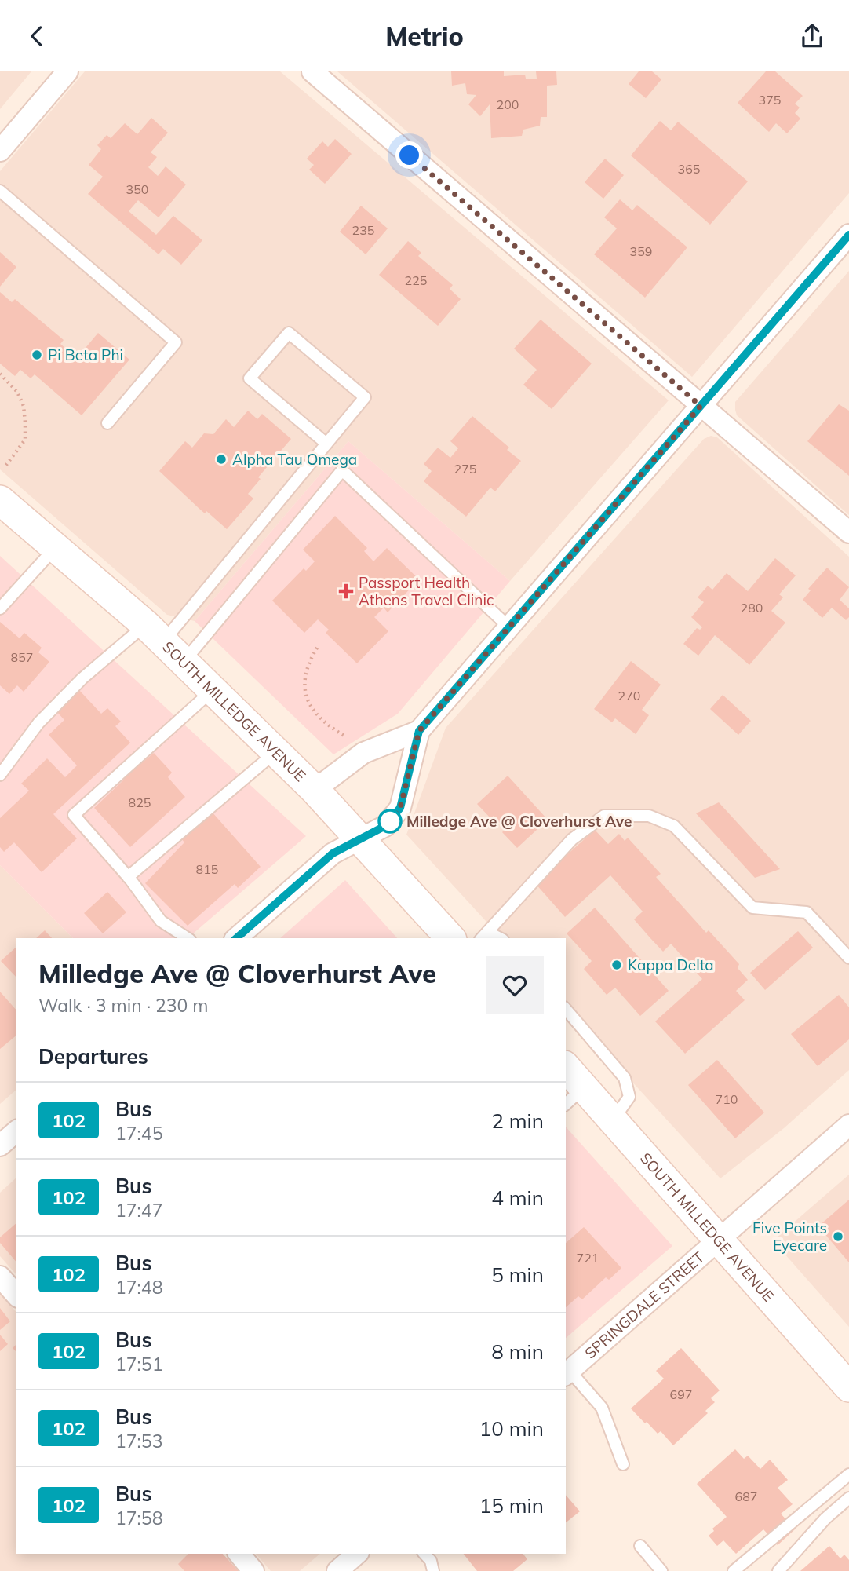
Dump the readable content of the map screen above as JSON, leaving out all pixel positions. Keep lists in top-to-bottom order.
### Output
{
  "streets": {
    "main road": ["SOUTH MILLEDGE AVENUE"],
    "street": ["SPRINGDALE STREET"]
  },
  "crossings": [
    ["SOUTH MILLEDGE AVENUE", "SPRINGDALE STREET"]
  ],
  "places": {
    "other": [
      "Pi Beta Phi",
      "Alpha Tau Omega",
      "Milledge Ave @ Cloverhurst Ave",
      "Kappa Delta",
      "Five Points Eyecare"
    ],
    "health": ["Passport Health Athens Travel Clinic"]
  },
  "lines": ["bus line 102"],
  "house_numbers": [
    "375",
    "200",
    "365",
    "350",
    "235",
    "359",
    "225",
    "275",
    "280",
    "857",
    "270",
    "825",
    "815",
    "710",
    "721",
    "697",
    "687"
  ],
  "page": {
    "header": "Metrio",
    "heading": [
      ["Milledge Ave @ Cloverhurst Ave", "Walk · 3 min · 230 m"],
      "Departures"
    ],
    "list": [
      {
        "mark": "102",
        "name": "Bus",
        "note": "17:45",
        "value": "2 min"
      },
      {
        "mark": "102",
        "name": "Bus",
        "note": "17:47",
        "value": "4 min"
      },
      {
        "mark": "102",
        "name": "Bus",
        "note": "17:48",
        "value": "5 min"
      },
      {
        "mark": "102",
        "name": "Bus",
        "note": "17:51",
        "value": "8 min"
      },
      {
        "mark": "102",
        "name": "Bus",
        "note": "17:53",
        "value": "10 min"
      },
      {
        "mark": "102",
        "name": "Bus",
        "note": "17:58",
        "value": "15 min"
      }
    ]
  }
}
